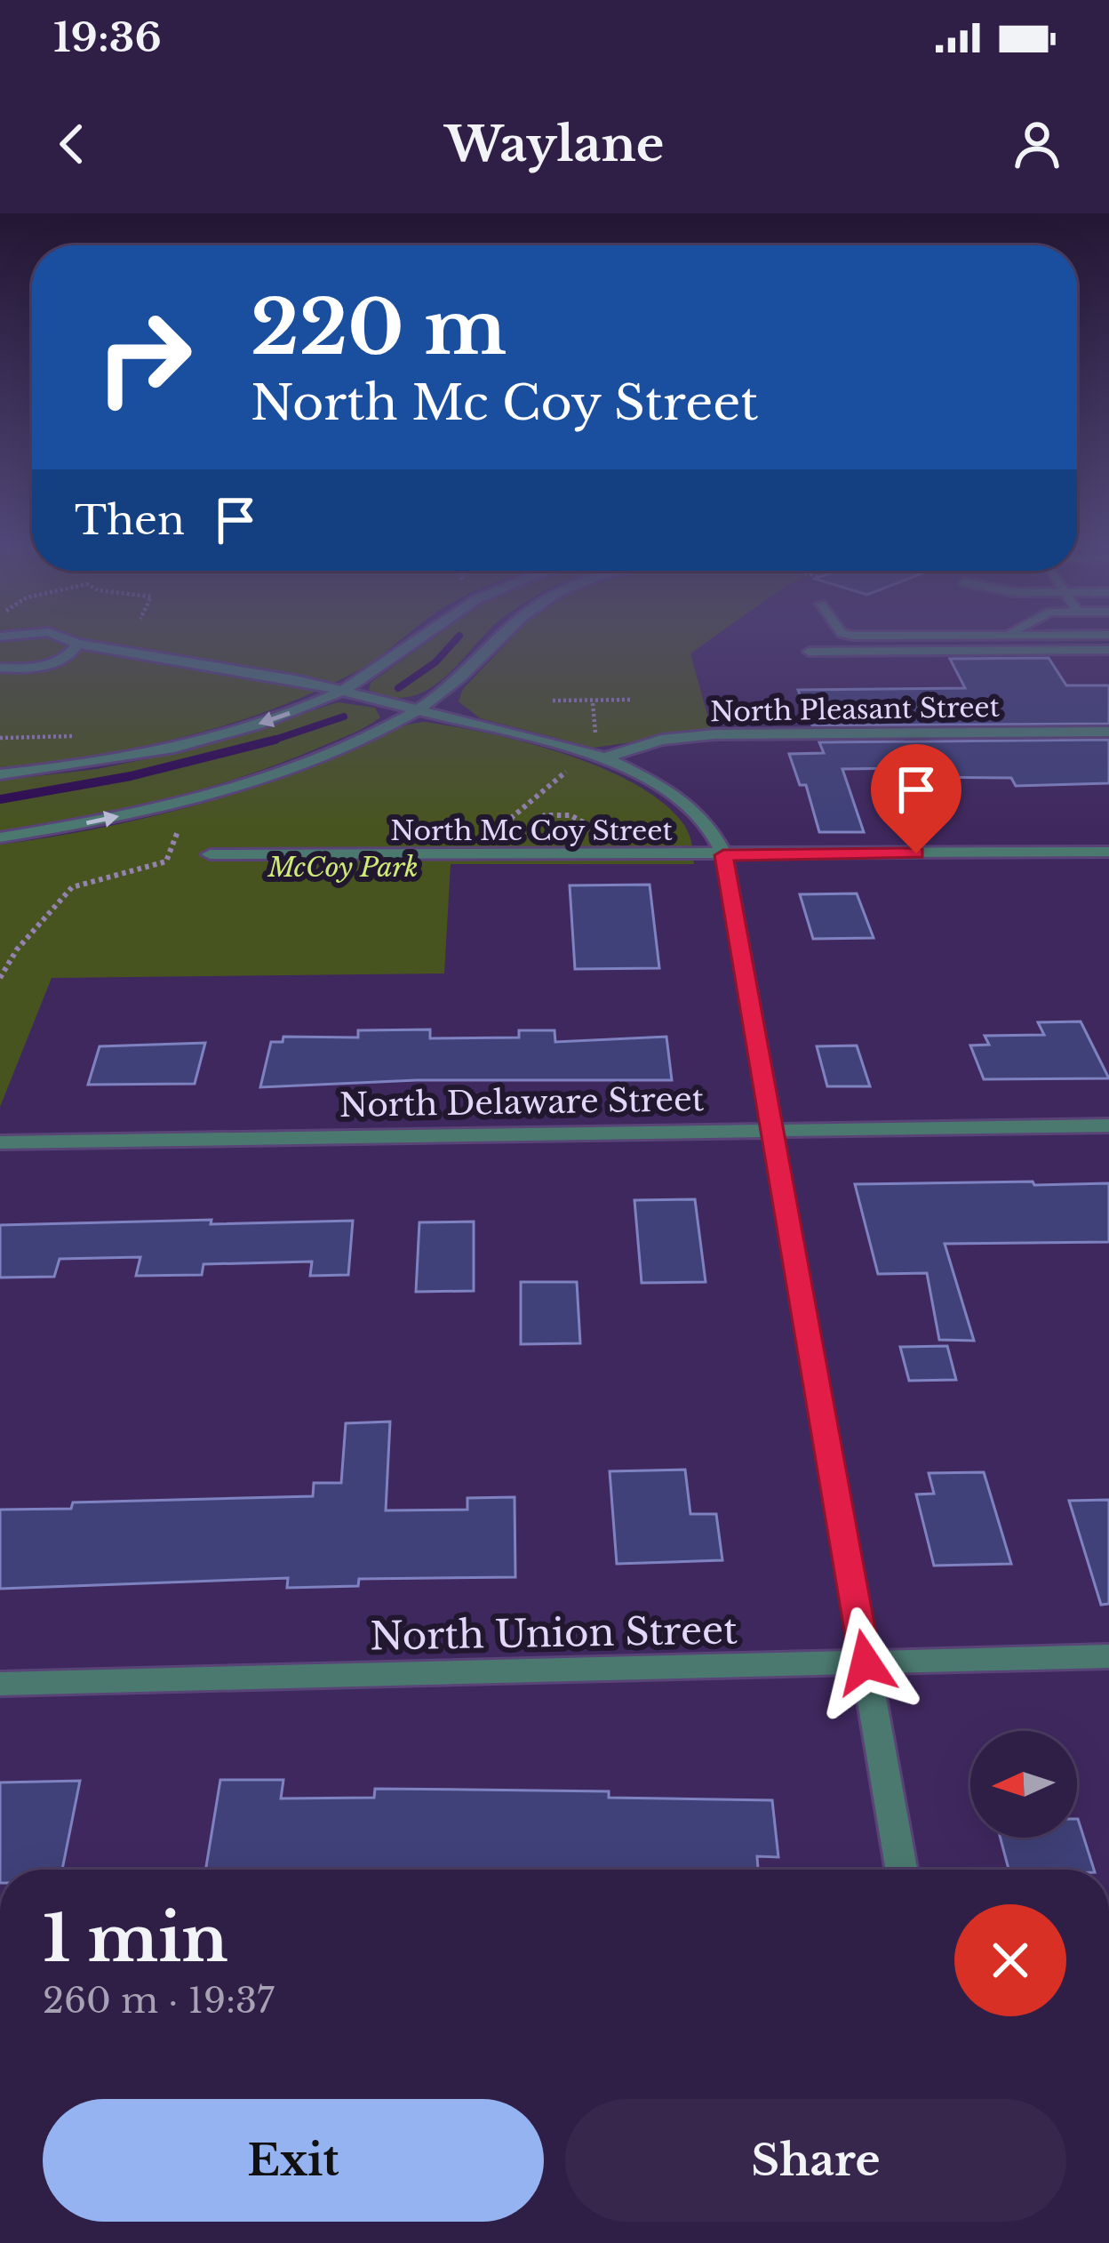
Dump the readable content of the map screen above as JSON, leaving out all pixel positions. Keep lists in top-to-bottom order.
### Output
{
  "streets": {
    "street": [
      "North Pleasant Street",
      "North Mc Coy Street",
      "North Delaware Street",
      "North Union Street"
    ]
  },
  "parks": ["McCoy Park"],
  "north": "left",
  "page": {
    "status": "19:36",
    "header": "Waylane",
    "turn": ["220 m", "North Mc Coy Street"],
    "then": "Then",
    "heading": ["1 min", "260 m · 19:37"],
    "buttons": ["Exit", "Share"]
  }
}
